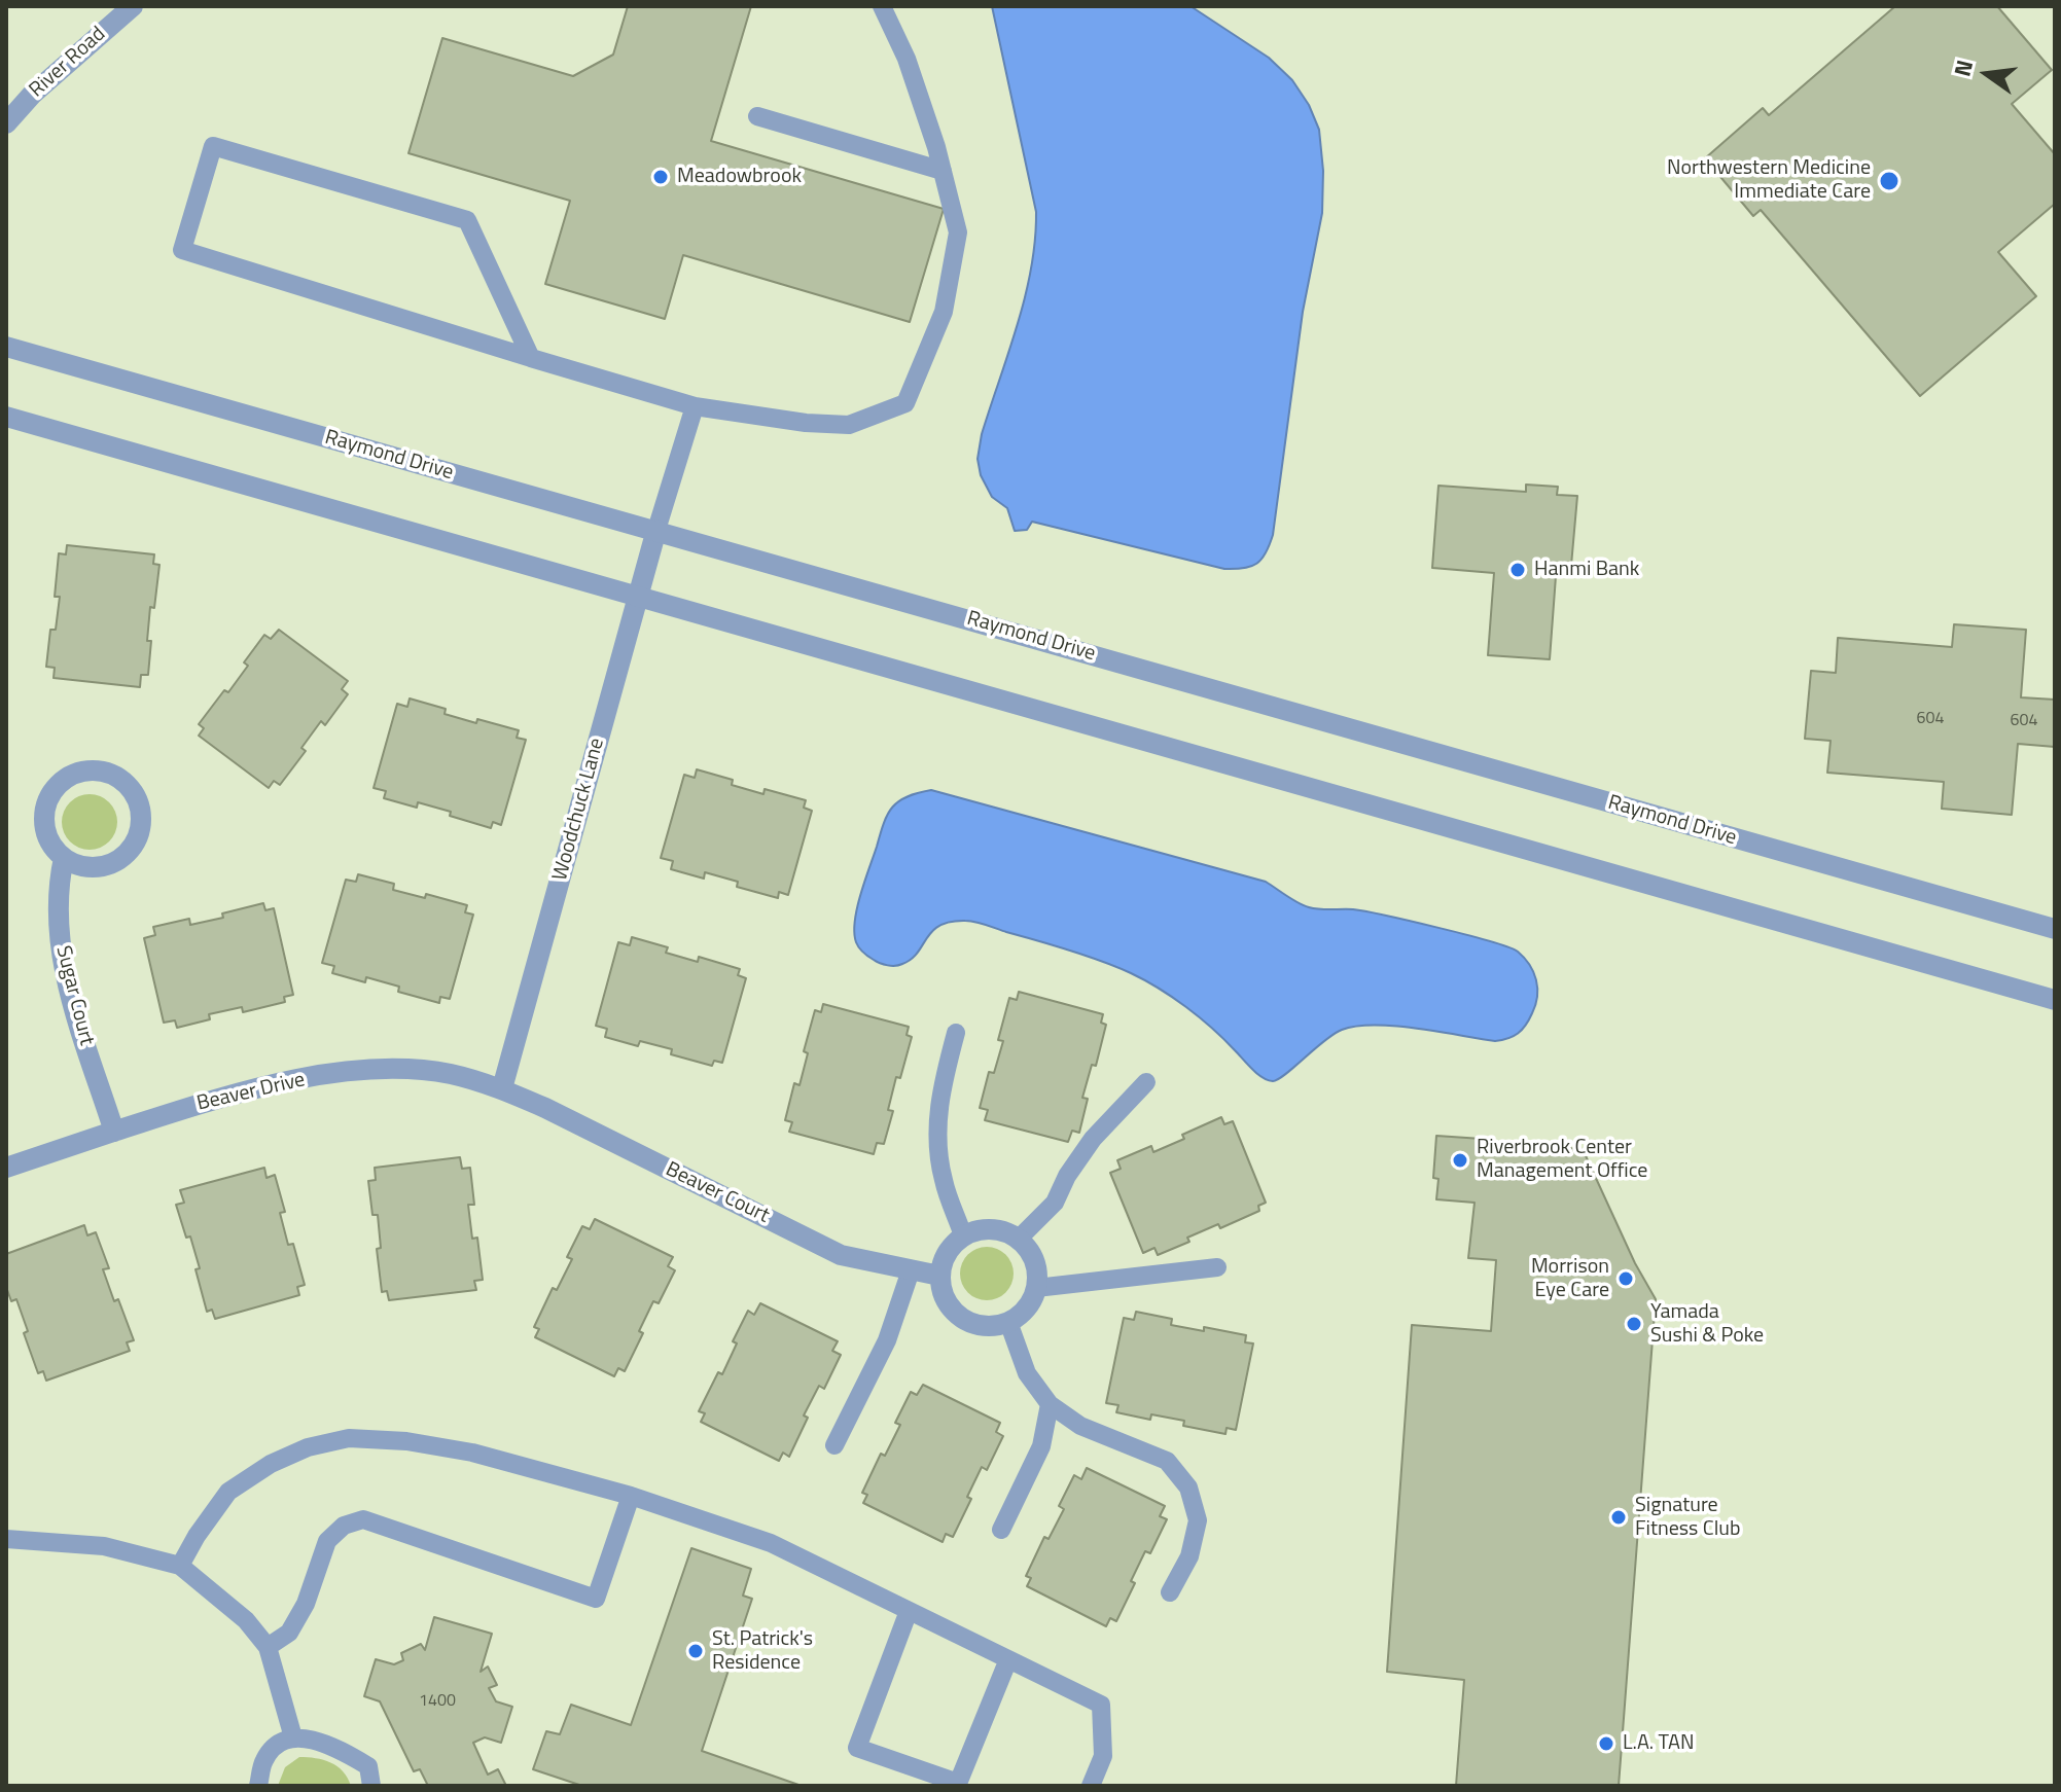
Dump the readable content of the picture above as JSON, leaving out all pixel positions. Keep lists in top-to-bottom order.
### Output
{
  "streets": {
    "street": [
      "River Road",
      "Raymond Drive",
      "Woodchuck Lane",
      "Sugar Court",
      "Beaver Drive",
      "Beaver Court"
    ]
  },
  "crossings": [
    ["Raymond Drive", "Woodchuck Lane"],
    ["Woodchuck Lane", "Beaver Drive"],
    ["Woodchuck Lane", "Beaver Court"],
    ["Sugar Court", "Beaver Drive"],
    ["Beaver Drive", "Beaver Court"]
  ],
  "places": [
    "Meadowbrook",
    "Northwestern Medicine Immediate Care",
    "Hanmi Bank",
    "Riverbrook Center Management Office",
    "Morrison Eye Care",
    "Yamada Sushi & Poke",
    "Signature Fitness Club",
    "St. Patrick's Residence",
    "L.A. TAN"
  ],
  "house_numbers": ["604", "604", "1400"],
  "north": "left"
}
